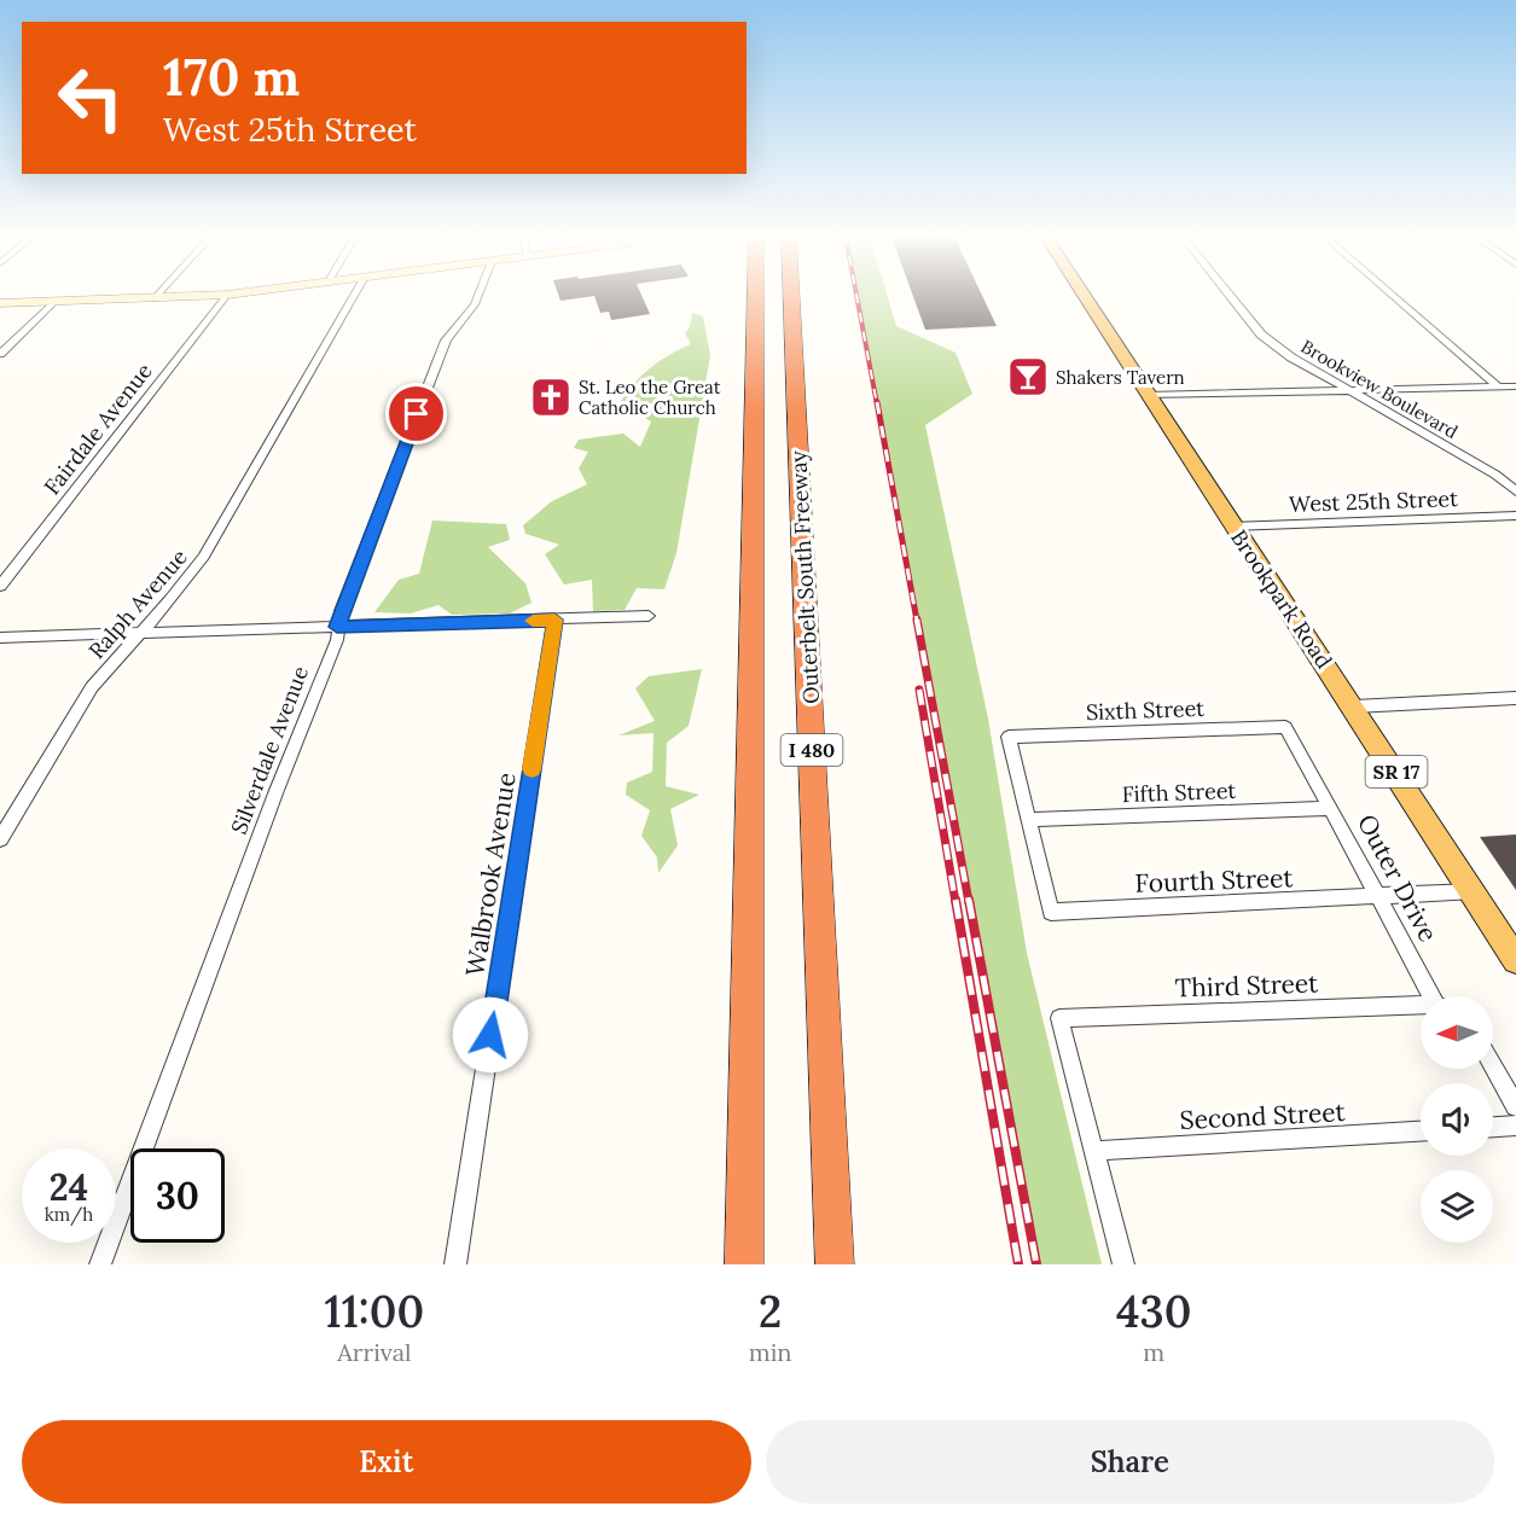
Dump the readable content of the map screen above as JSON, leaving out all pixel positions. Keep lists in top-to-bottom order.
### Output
{
  "streets": {
    "highway": ["Outerbelt South Freeway", "I 480"],
    "main road": ["Brookpark Road", "SR 17"],
    "street": [
      "Brookview Boulevard",
      "Fairdale Avenue",
      "West 25th Street",
      "Ralph Avenue",
      "Sixth Street",
      "Silverdale Avenue",
      "Fifth Street",
      "Walbrook Avenue",
      "Outer Drive",
      "Fourth Street",
      "Third Street",
      "Second Street"
    ]
  },
  "crossings": [
    ["West 25th Street", "Brookpark Road"],
    ["Brookpark Road", "Fourth Street"],
    ["Sixth Street", "Fifth Street"],
    ["Sixth Street", "Outer Drive"],
    ["Sixth Street", "Fourth Street"],
    ["Fifth Street", "Outer Drive"],
    ["Fifth Street", "Fourth Street"],
    ["Outer Drive", "Fourth Street"],
    ["Third Street", "Second Street"]
  ],
  "places": {
    "bar": ["Shakers Tavern"],
    "church": ["St. Leo the Great Catholic Church"]
  },
  "north": "left",
  "page": {
    "turn": ["170 m", "West 25th Street"],
    "speed": "24 km/h",
    "limit": "30",
    "eta": [
      "11:00",
      "Arrival",
      "2",
      "min",
      "430",
      "m"
    ],
    "buttons": ["Exit", "Share"]
  }
}
